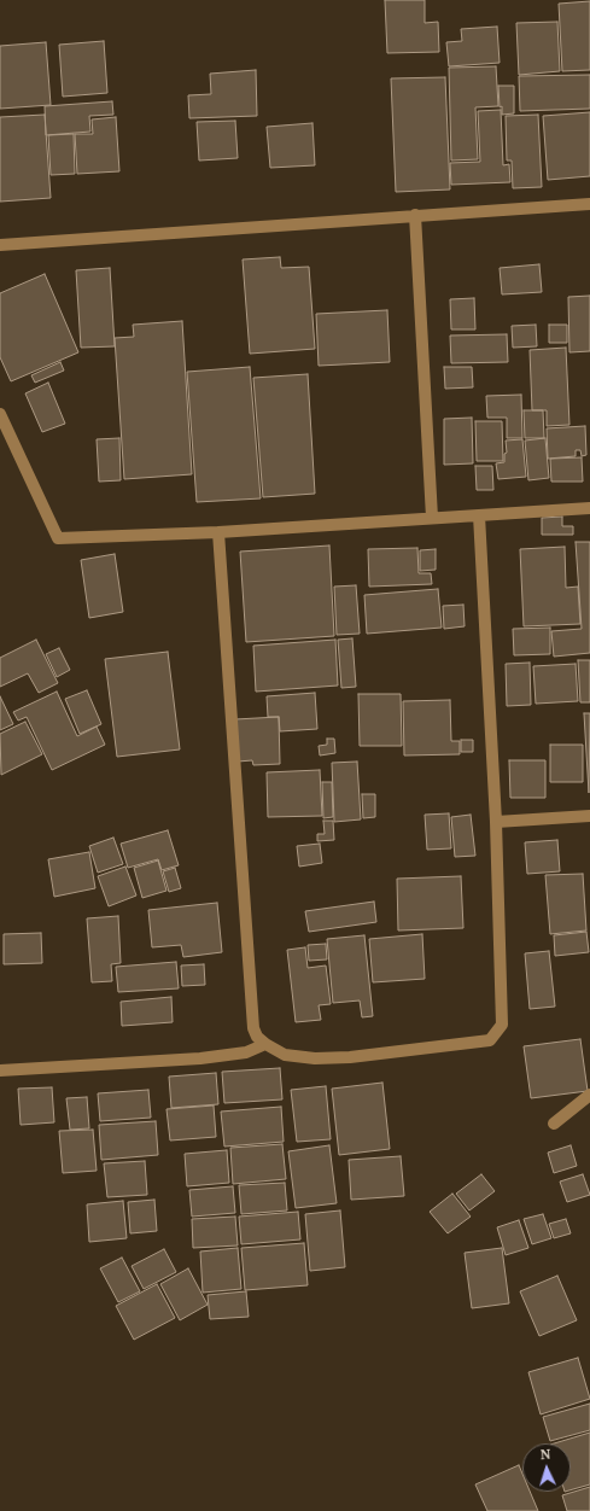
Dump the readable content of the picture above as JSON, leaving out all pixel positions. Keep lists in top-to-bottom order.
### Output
{
  "north": "top"
}
